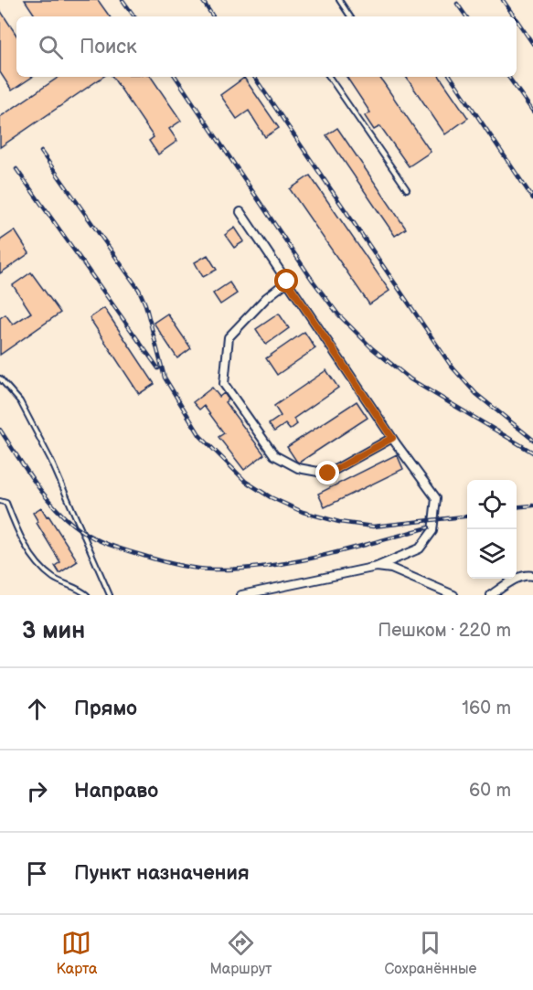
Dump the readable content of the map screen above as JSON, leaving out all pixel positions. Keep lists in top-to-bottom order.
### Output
{
  "page": {
    "search": "Поиск",
    "heading": ["3 мин", "Пешком · 220 m"],
    "list": [
      ["Прямо", "160 m"],
      ["Направо", "60 m"],
      "Пункт назначения"
    ],
    "nav": ["Карта", "Маршрут", "Сохранённые"]
  }
}
